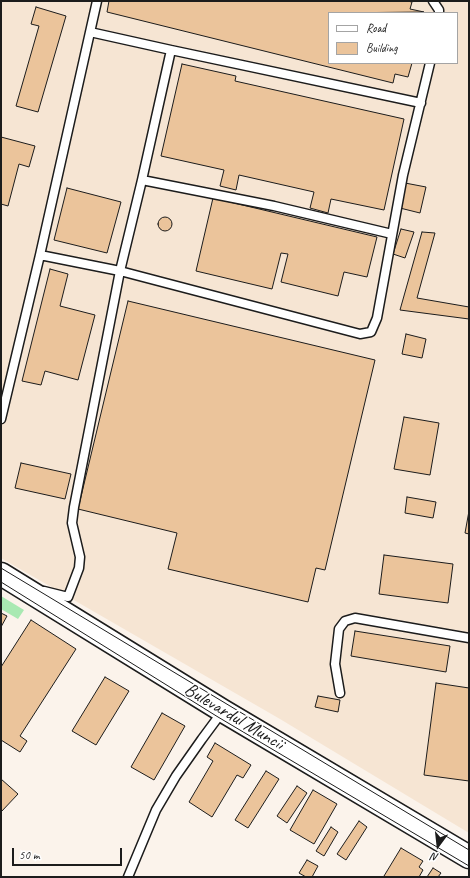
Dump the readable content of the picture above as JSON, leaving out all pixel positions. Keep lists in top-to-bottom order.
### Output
{
  "streets": {
    "main road": ["Bulevardul Muncii"]
  },
  "legend": ["Road", "Building"],
  "scale_bar": "50 m",
  "north": "bottom"
}
